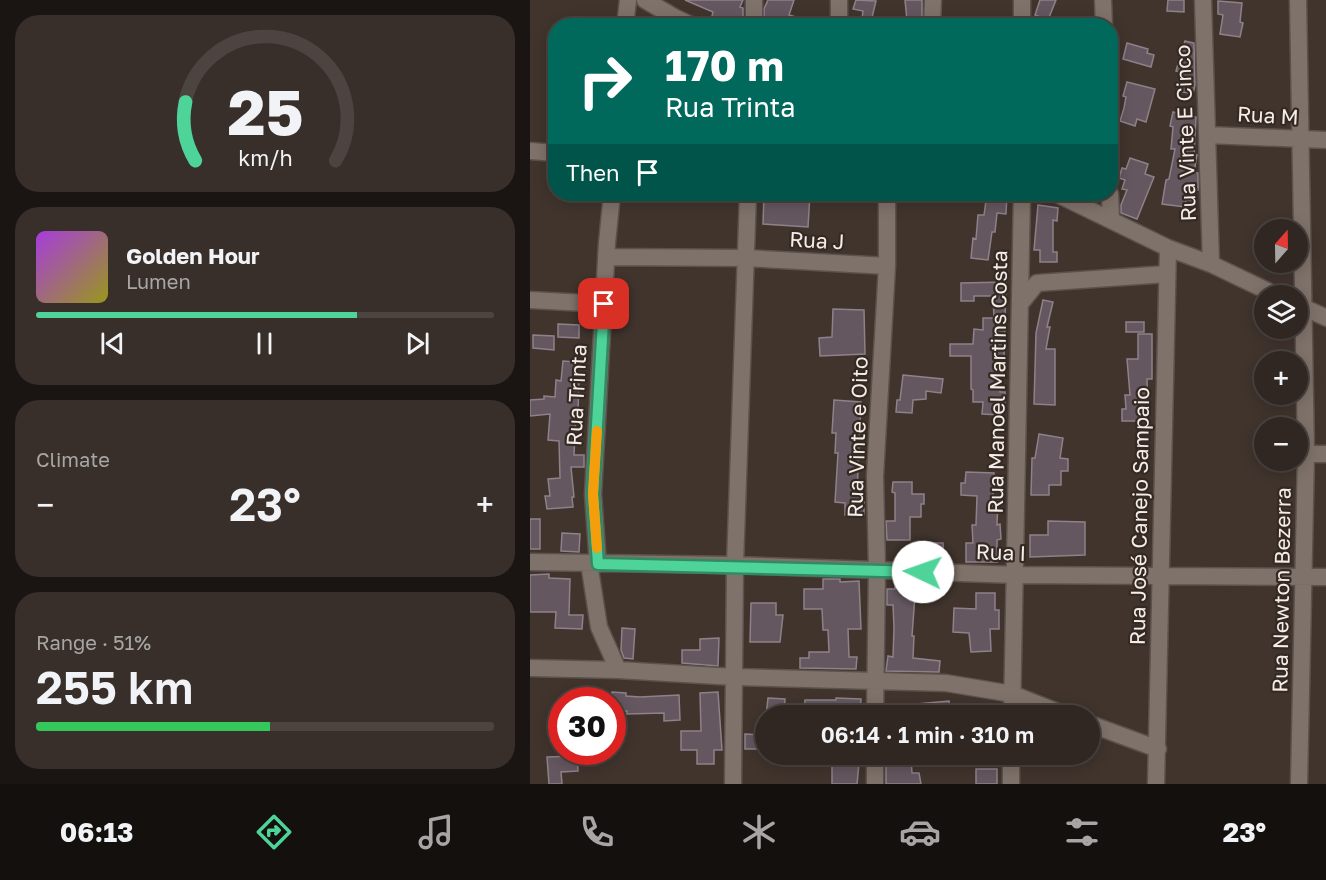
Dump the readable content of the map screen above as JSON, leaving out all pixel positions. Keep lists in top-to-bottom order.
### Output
{
  "streets": {
    "street": [
      "Rua M",
      "Rua Vinte E Cinco",
      "Rua J",
      "Rua Manoel Martins Costa",
      "Rua Trinta",
      "Rua Vinte e Oito",
      "Rua José Canejo Sampaio",
      "Rua I",
      "Rua Newton Bezerra"
    ]
  },
  "crossings": [
    ["Rua M", "Rua Vinte E Cinco"],
    ["Rua M", "Rua Newton Bezerra"],
    ["Rua J", "Rua Trinta"],
    ["Rua J", "Rua Vinte e Oito"],
    ["Rua Manoel Martins Costa", "Rua I"],
    ["Rua Trinta", "Rua I"],
    ["Rua Vinte e Oito", "Rua I"],
    ["Rua José Canejo Sampaio", "Rua I"],
    ["Rua I", "Rua Newton Bezerra"]
  ],
  "north": "top",
  "page": {
    "turn": ["170 m", "Rua Trinta"],
    "then": "Then",
    "map_buttons": ["+", "−"],
    "song": ["Golden Hour", "Lumen"],
    "tile": [
      "Climate",
      ["Range · 51%", "255 km"]
    ],
    "heat": ["−", "23°", "+"],
    "limit": "30",
    "trip": "06:14 · 1 min · 310 m",
    "tabs": ["06:13", "23°"],
    "gauge": ["25", "km/h"]
  }
}
